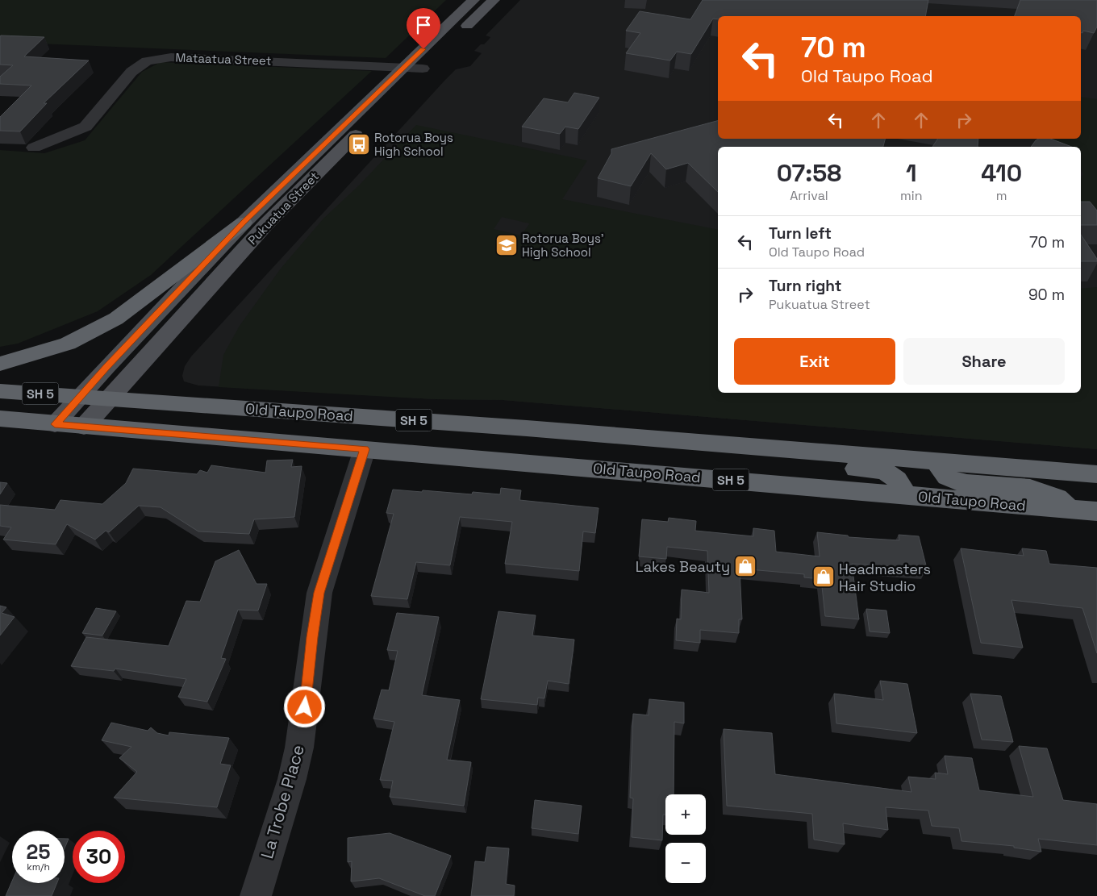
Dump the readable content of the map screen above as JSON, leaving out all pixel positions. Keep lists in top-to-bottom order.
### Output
{
  "streets": {
    "highway": ["SH 5", "Old Taupo Road"],
    "main road": ["Pukuatua Street"],
    "street": ["Mataatua Street", "La Trobe Place"]
  },
  "crossings": [
    ["Mataatua Street", "Pukuatua Street"],
    ["Pukuatua Street", "Old Taupo Road"],
    ["Old Taupo Road", "La Trobe Place"]
  ],
  "places": {
    "bus stop": ["Rotorua Boys High School"],
    "school or university": ["Rotorua Boys' High School"],
    "shop": ["Lakes Beauty", "Headmasters Hair Studio"]
  },
  "page": {
    "turn": ["70 m", "Old Taupo Road"],
    "eta": [
      "07:58",
      "Arrival",
      "1",
      "min",
      "410",
      "m"
    ],
    "list": [
      {
        "name": "Turn left",
        "note": "Old Taupo Road",
        "value": "70 m"
      },
      {
        "name": "Turn right",
        "note": "Pukuatua Street",
        "value": "90 m"
      }
    ],
    "buttons": ["Exit", "Share"],
    "map_buttons": ["+", "−"],
    "speed": "25 km/h",
    "limit": "30"
  }
}
